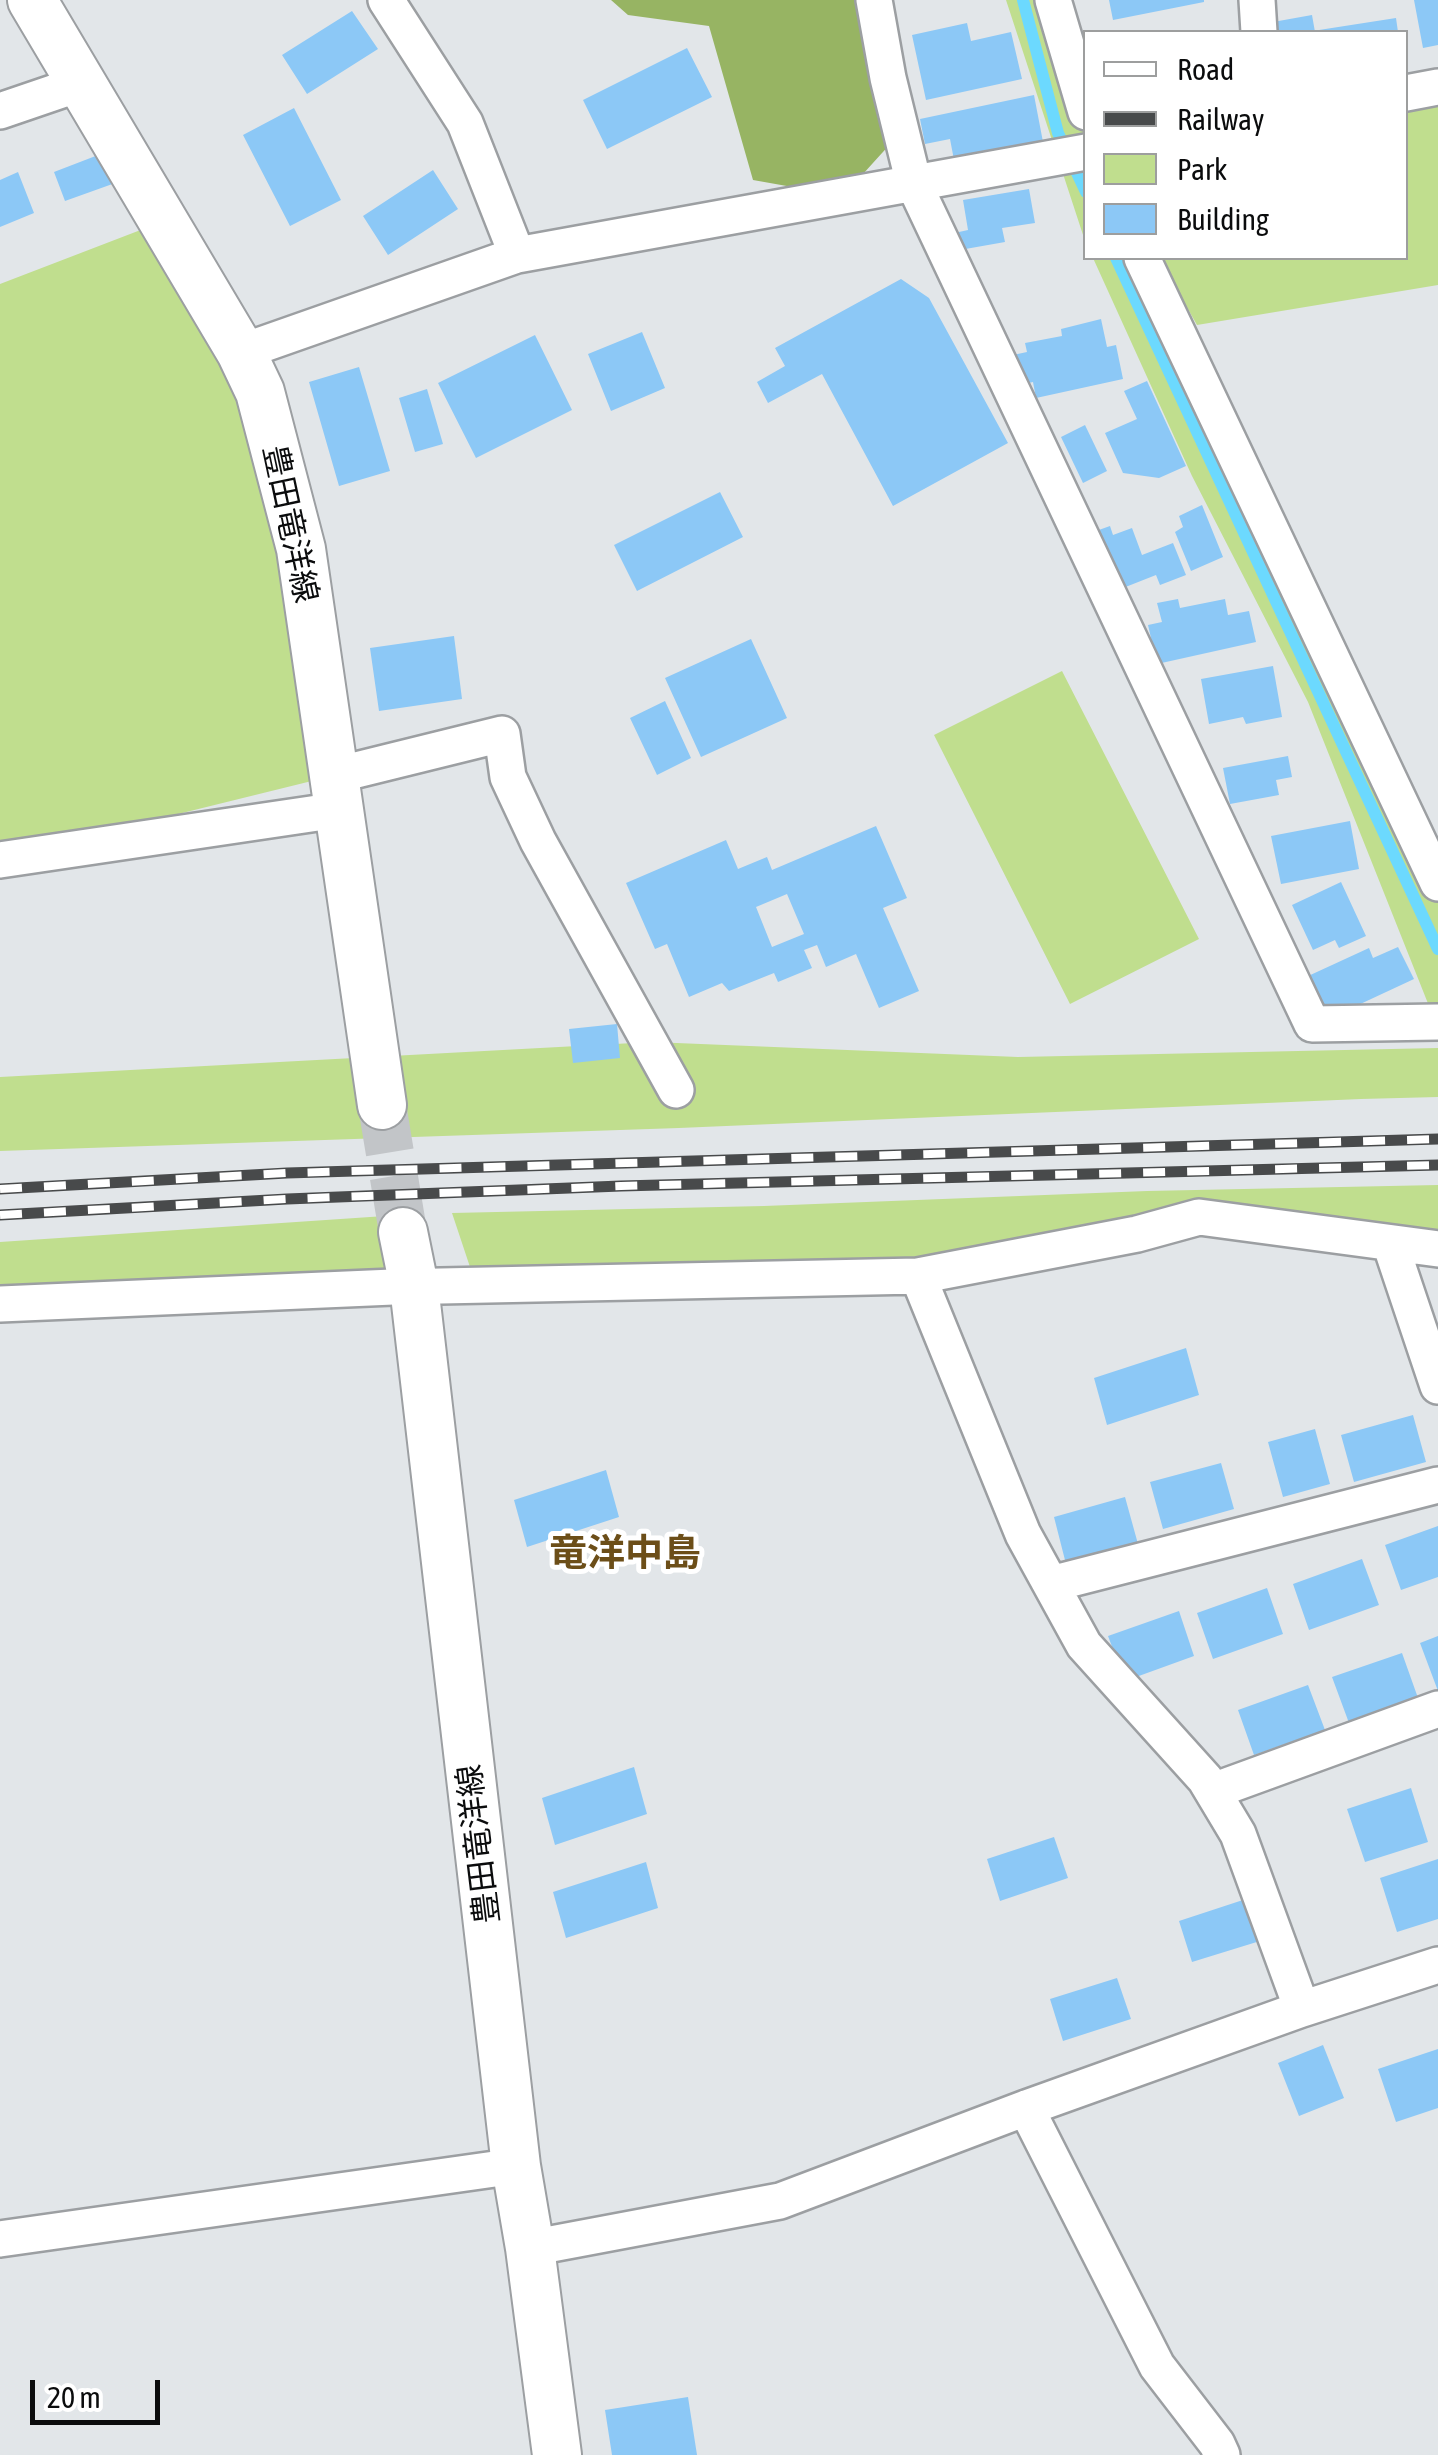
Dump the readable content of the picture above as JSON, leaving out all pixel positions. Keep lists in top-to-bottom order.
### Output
{
  "streets": {
    "main road": ["豊田竜洋線"]
  },
  "districts": ["竜洋中島"],
  "legend": [
    "Road",
    "Railway",
    "Park",
    "Building"
  ],
  "scale_bar": "20 m"
}
